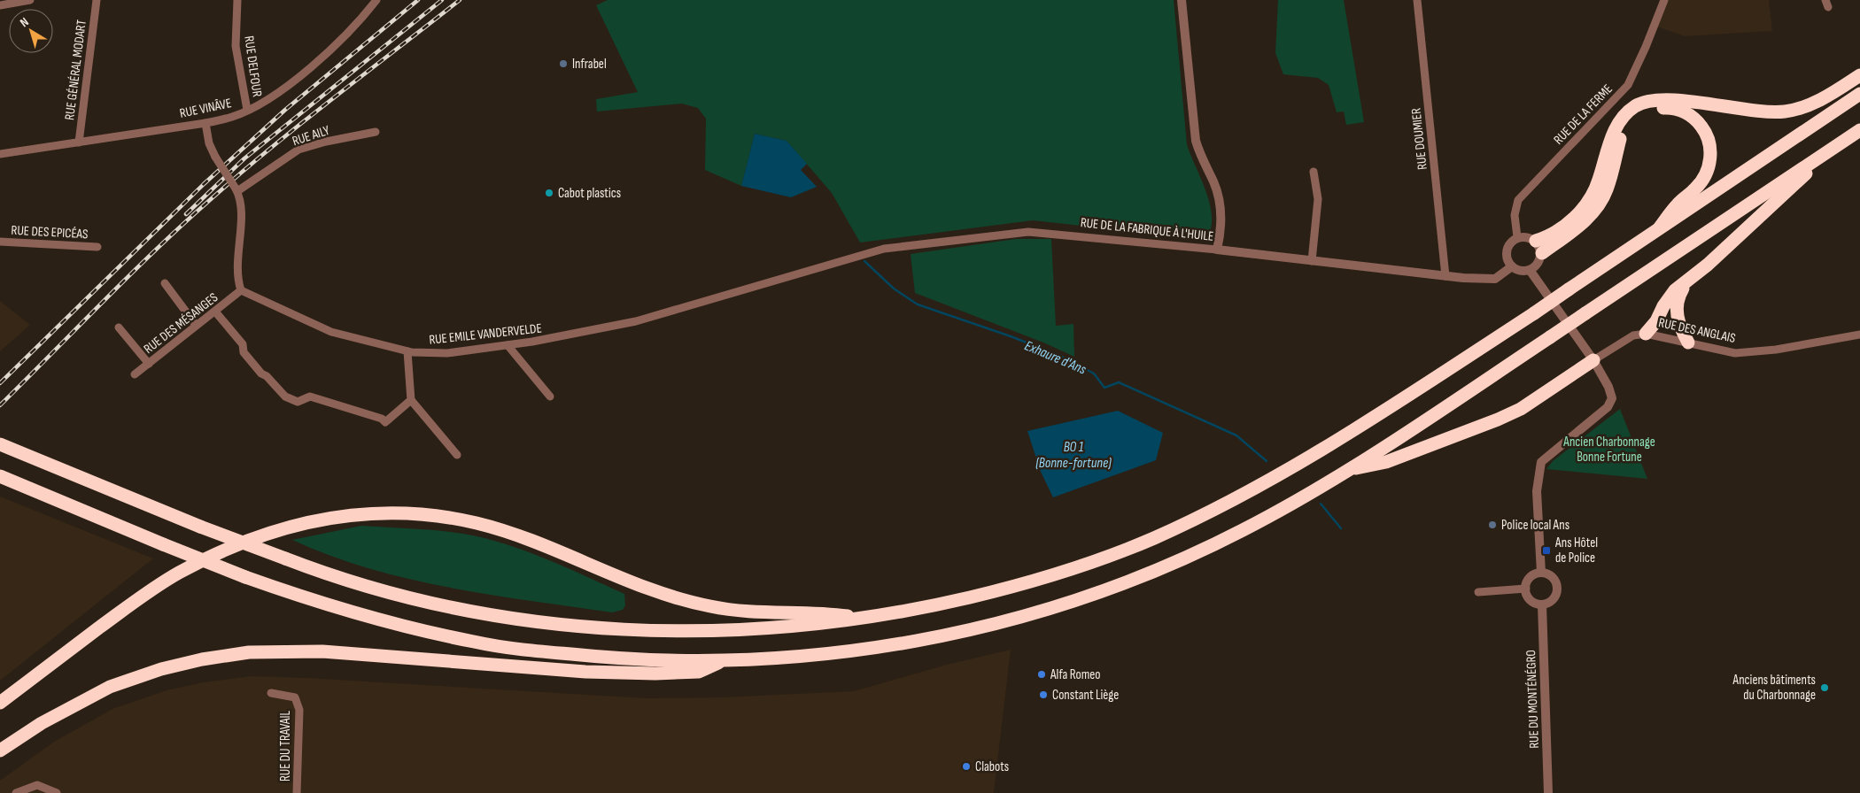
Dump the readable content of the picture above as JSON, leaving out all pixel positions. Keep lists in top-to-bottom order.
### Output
{
  "streets": {
    "street": [
      "RUE DELFOUR",
      "RUE GÉNÉRAL MODART",
      "RUE VINÂVE",
      "RUE DE LA FERME",
      "RUE AILY",
      "RUE DOUMIER",
      "RUE DE LA FABRIQUE À L'HUILE",
      "RUE DES EPICÉAS",
      "RUE DES MÉSANGES",
      "RUE DES ANGLAIS",
      "RUE EMILE VANDERVELDE",
      "RUE DU MONTÉNÉGRO",
      "RUE DU TRAVAIL"
    ]
  },
  "crossings": [
    ["RUE DELFOUR", "RUE VINÂVE"],
    ["RUE GÉNÉRAL MODART", "RUE VINÂVE"],
    ["RUE DE LA FERME", "RUE DE LA FABRIQUE À L'HUILE"],
    ["RUE DOUMIER", "RUE DE LA FABRIQUE À L'HUILE"],
    ["RUE DE LA FABRIQUE À L'HUILE", "RUE EMILE VANDERVELDE"],
    ["RUE DES MÉSANGES", "RUE EMILE VANDERVELDE"]
  ],
  "water": ["Exhaure d'Ans", "BO 1 (Bonne-fortune)"],
  "parks": ["Ancien Charbonnage Bonne Fortune"],
  "places": {
    "other": [
      "Infrabel",
      "Cabot plastics",
      "Police local Ans",
      "Alfa Romeo",
      "Anciens bâtiments du Charbonnage",
      "Constant Liège",
      "Clabots"
    ],
    "transit": ["Ans Hôtel de Police"]
  },
  "north": "top left"
}
